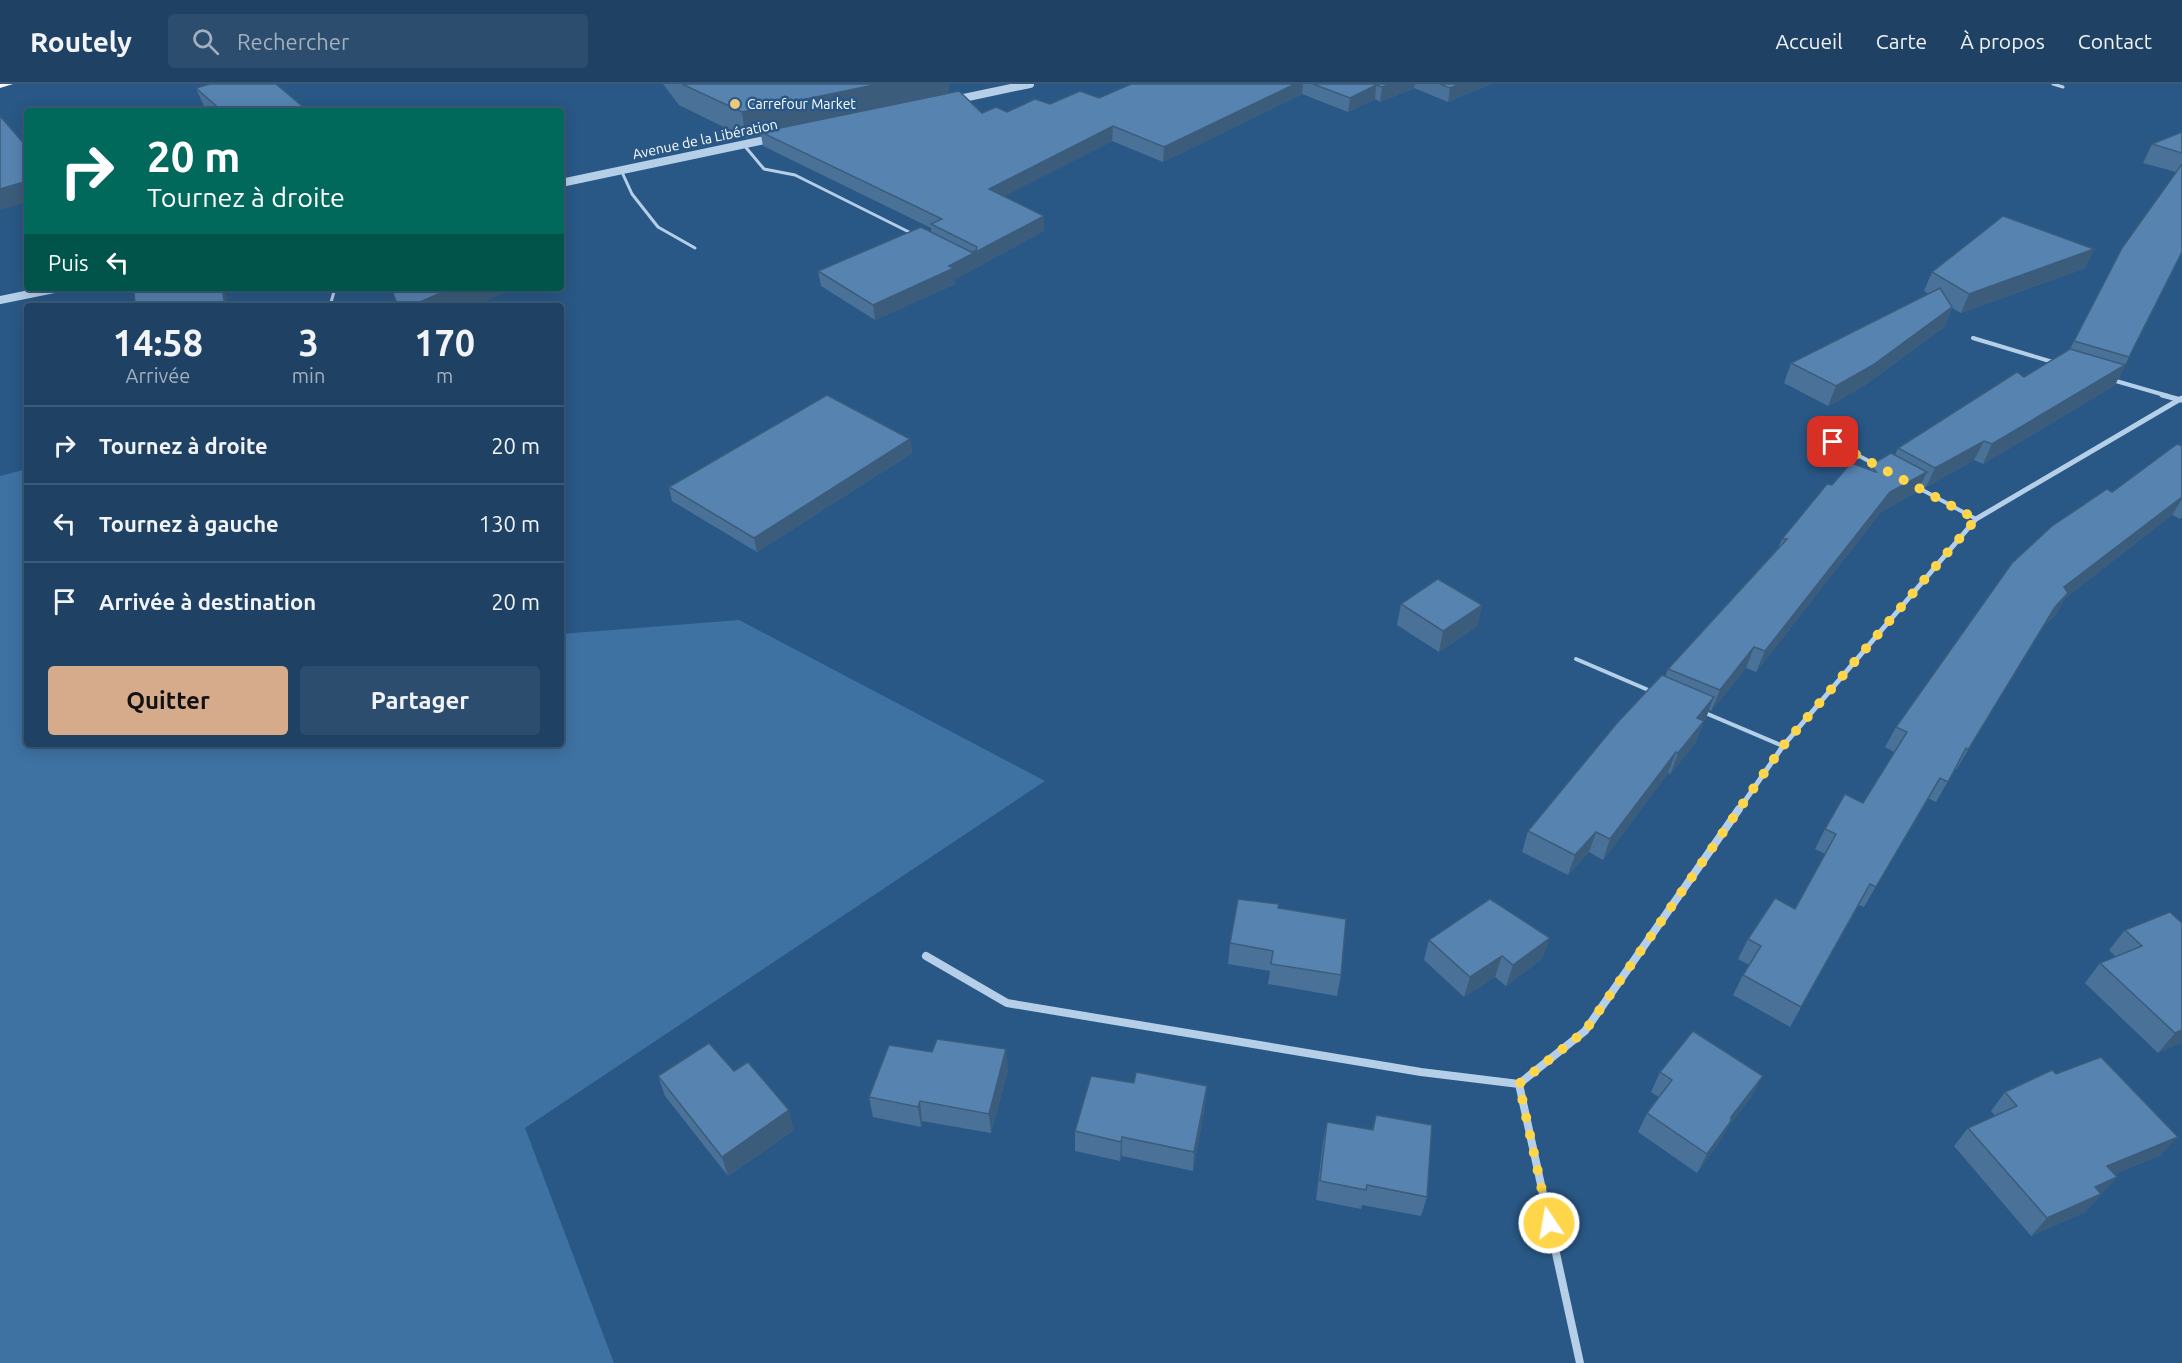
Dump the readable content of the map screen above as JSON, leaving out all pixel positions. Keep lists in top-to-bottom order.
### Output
{
  "streets": {
    "street": ["Avenue de la Libération"]
  },
  "places": ["Carrefour Market"],
  "page": {
    "header": "Routely",
    "search": "Rechercher",
    "nav": [
      "Accueil",
      "Carte",
      "À propos",
      "Contact"
    ],
    "turn": ["20 m", "Tournez à droite"],
    "then": "Puis",
    "eta": [
      "14:58",
      "Arrivée",
      "3",
      "min",
      "170",
      "m"
    ],
    "list": [
      {
        "name": "Tournez à droite",
        "value": "20 m"
      },
      {
        "name": "Tournez à gauche",
        "value": "130 m"
      },
      {
        "name": "Arrivée à destination",
        "value": "20 m"
      }
    ],
    "buttons": ["Quitter", "Partager"]
  }
}
